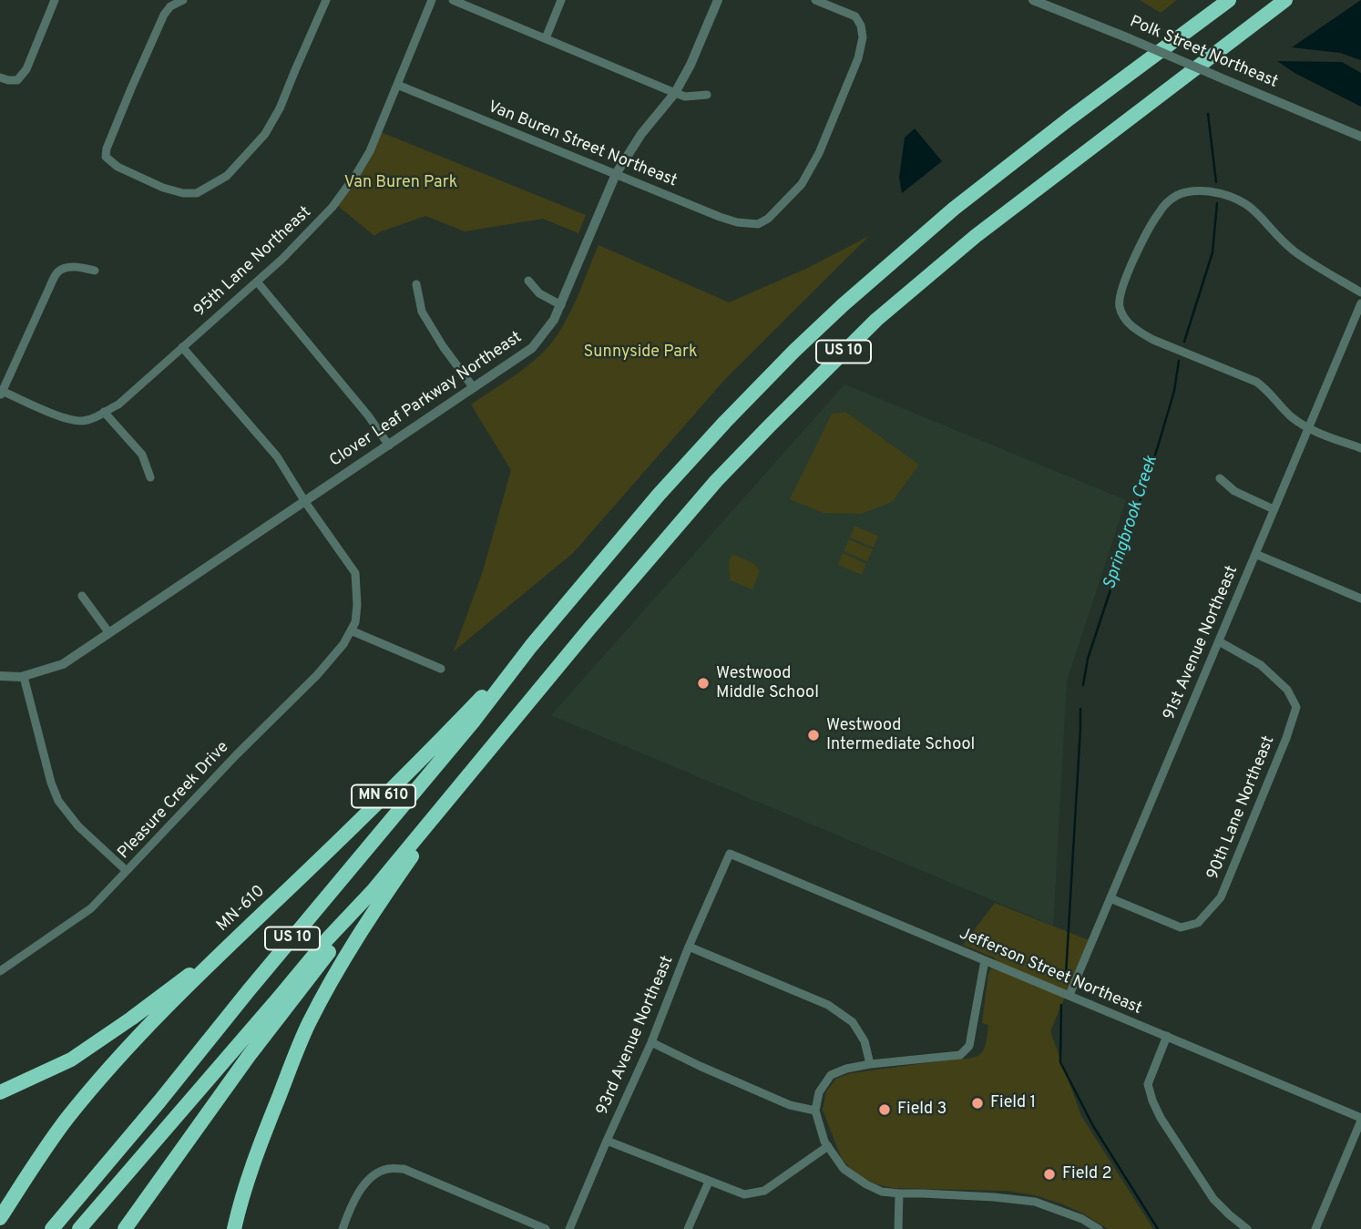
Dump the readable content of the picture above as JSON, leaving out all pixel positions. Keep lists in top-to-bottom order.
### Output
{
  "streets": {
    "highway": ["US 10", "MN 610", "MN-610"],
    "street": [
      "Polk Street Northeast",
      "Van Buren Street Northeast",
      "95th Lane Northeast",
      "Clover Leaf Parkway Northeast",
      "91st Avenue Northeast",
      "Pleasure Creek Drive",
      "90th Lane Northeast",
      "Jefferson Street Northeast",
      "93rd Avenue Northeast"
    ]
  },
  "crossings": [
    ["Van Buren Street Northeast", "95th Lane Northeast"],
    ["Van Buren Street Northeast", "Clover Leaf Parkway Northeast"],
    ["US 10", "MN-610"],
    ["91st Avenue Northeast", "90th Lane Northeast"],
    ["91st Avenue Northeast", "Jefferson Street Northeast"],
    ["Jefferson Street Northeast", "93rd Avenue Northeast"]
  ],
  "water": ["Springbrook Creek"],
  "parks": ["Van Buren Park", "Sunnyside Park"],
  "places": [
    "Westwood Middle School",
    "Westwood Intermediate School",
    "Field 1",
    "Field 3",
    "Field 2"
  ]
}
